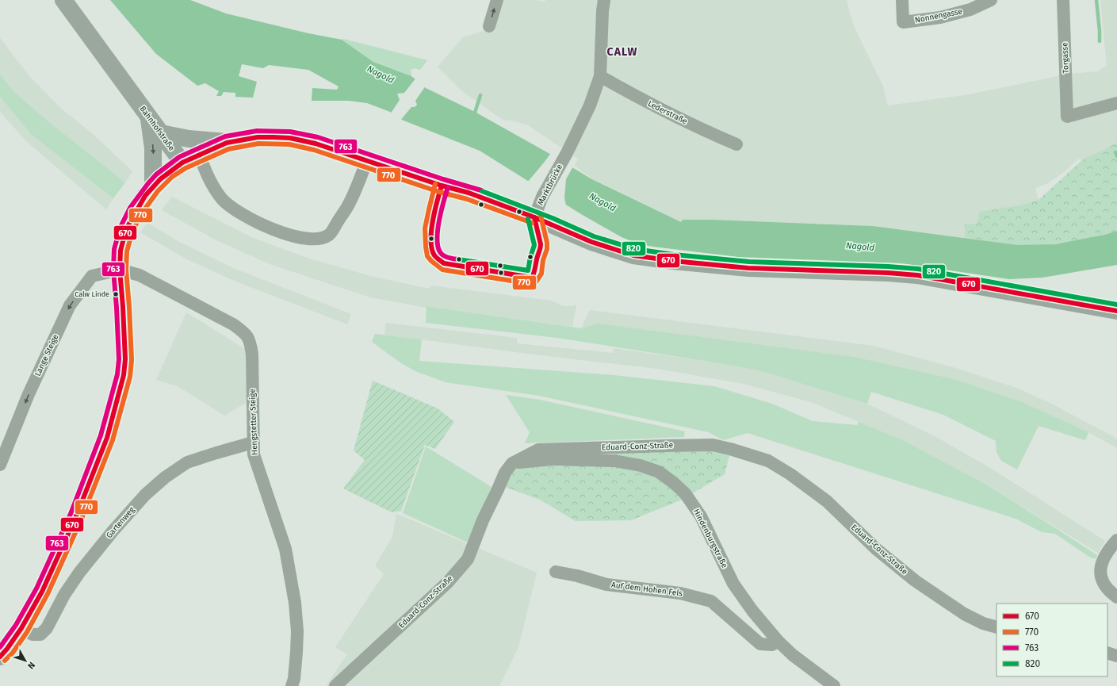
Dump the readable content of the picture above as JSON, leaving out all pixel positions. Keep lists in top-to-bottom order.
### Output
{
  "streets": {
    "main road": ["Bahnhofstraße"],
    "street": [
      "Nonnengasse",
      "Torgasse",
      "Lederstraße",
      "Marktbrücke",
      "Lange Steige",
      "Hengstetter Steige",
      "Eduard-Conz-Straße",
      "Gartenweg",
      "Hindenburgstraße",
      "Auf dem Hohen Fels"
    ]
  },
  "crossings": [
    ["Lederstraße", "Marktbrücke"],
    ["Lange Steige", "Hengstetter Steige"],
    ["Hengstetter Steige", "Gartenweg"],
    ["Eduard-Conz-Straße", "Hindenburgstraße"],
    ["Hindenburgstraße", "Auf dem Hohen Fels"]
  ],
  "one_way": ["Lange Steige"],
  "districts": ["CALW"],
  "water": ["Nagold"],
  "places": ["Calw Linde"],
  "lines": [
    "transit line 763",
    "transit line 670",
    "transit line 770",
    "transit line 820"
  ],
  "legend": [
    "670",
    "770",
    "763",
    "820"
  ],
  "north": "bottom right"
}
